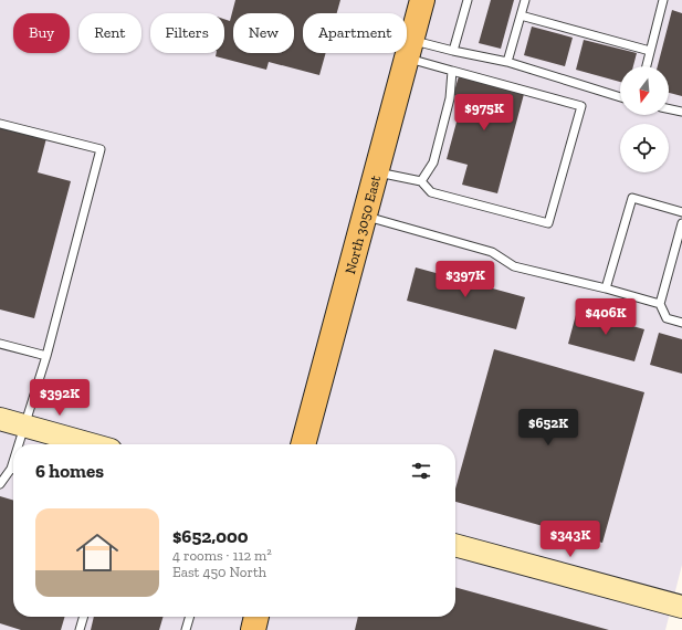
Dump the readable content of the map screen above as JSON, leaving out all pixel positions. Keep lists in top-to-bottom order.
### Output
{
  "streets": {
    "main road": ["North 3050 East"]
  },
  "north": "bottom",
  "page": {
    "chip": [
      "Buy",
      "Rent",
      "Filters",
      "New",
      "Apartment"
    ],
    "price": [
      "$975K",
      "$397K",
      "$406K",
      "$392K",
      "$652K",
      "$343K"
    ],
    "heading": "6 homes",
    "list": [
      {
        "name": "$652,000",
        "note": "4 rooms · 112 m² · East 450 North"
      }
    ]
  }
}
